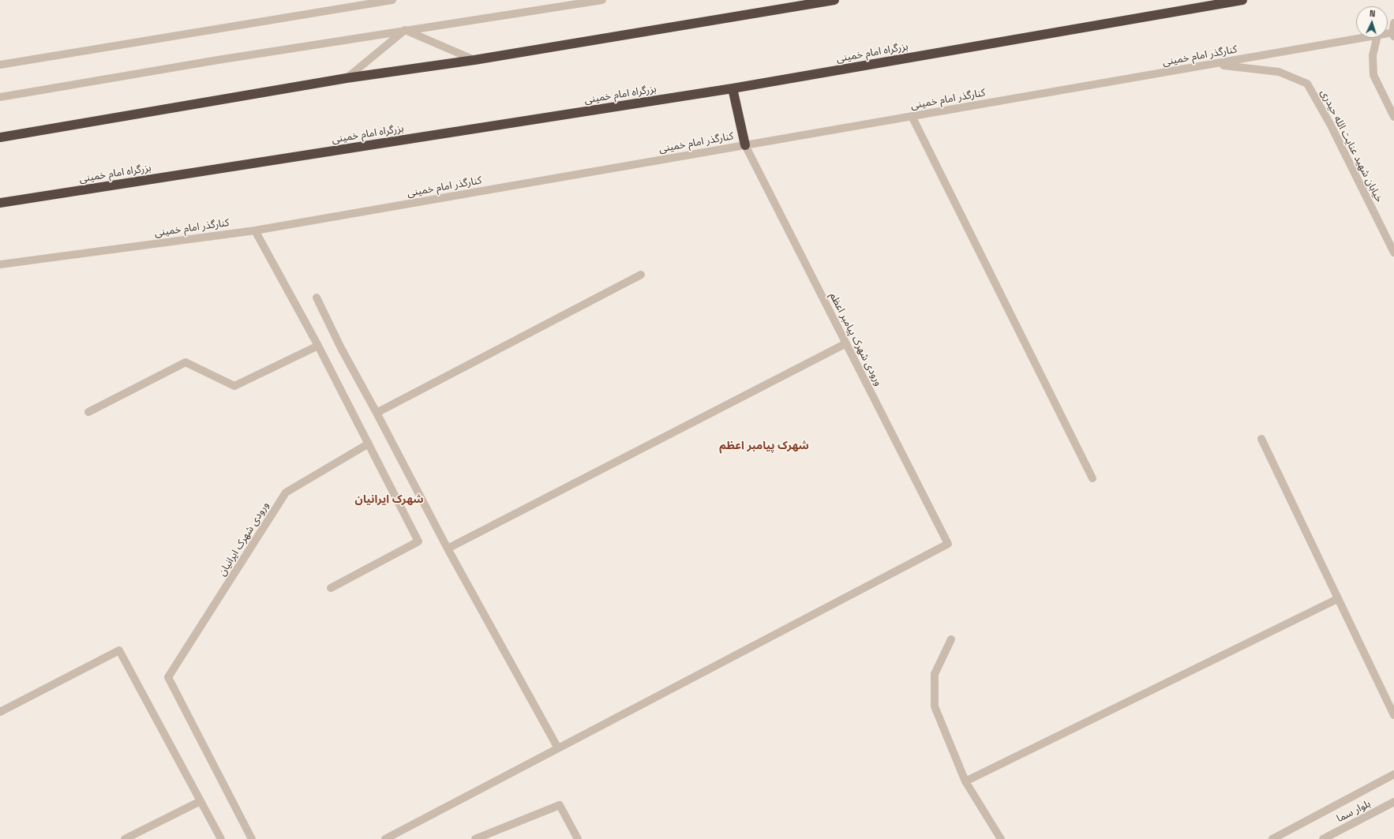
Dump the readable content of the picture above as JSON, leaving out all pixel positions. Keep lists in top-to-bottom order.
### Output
{
  "streets": {
    "highway": ["بزرگراه امام خمینی"],
    "street": [
      "کنارگذر امام خمینی",
      "خیابان شهید عنایت الله حیدری",
      "ورودی شهرک پیامبر اعظم",
      "ورودی شهرک ایرانیان",
      "بلوار سما"
    ]
  },
  "crossings": [
    ["کنارگذر امام خمینی", "خیابان شهید عنایت الله حیدری"],
    ["کنارگذر امام خمینی", "ورودی شهرک پیامبر اعظم"]
  ],
  "districts": ["شهرک پیامبر اعظم", "شهرک ایرانیان"],
  "north": "top"
}
